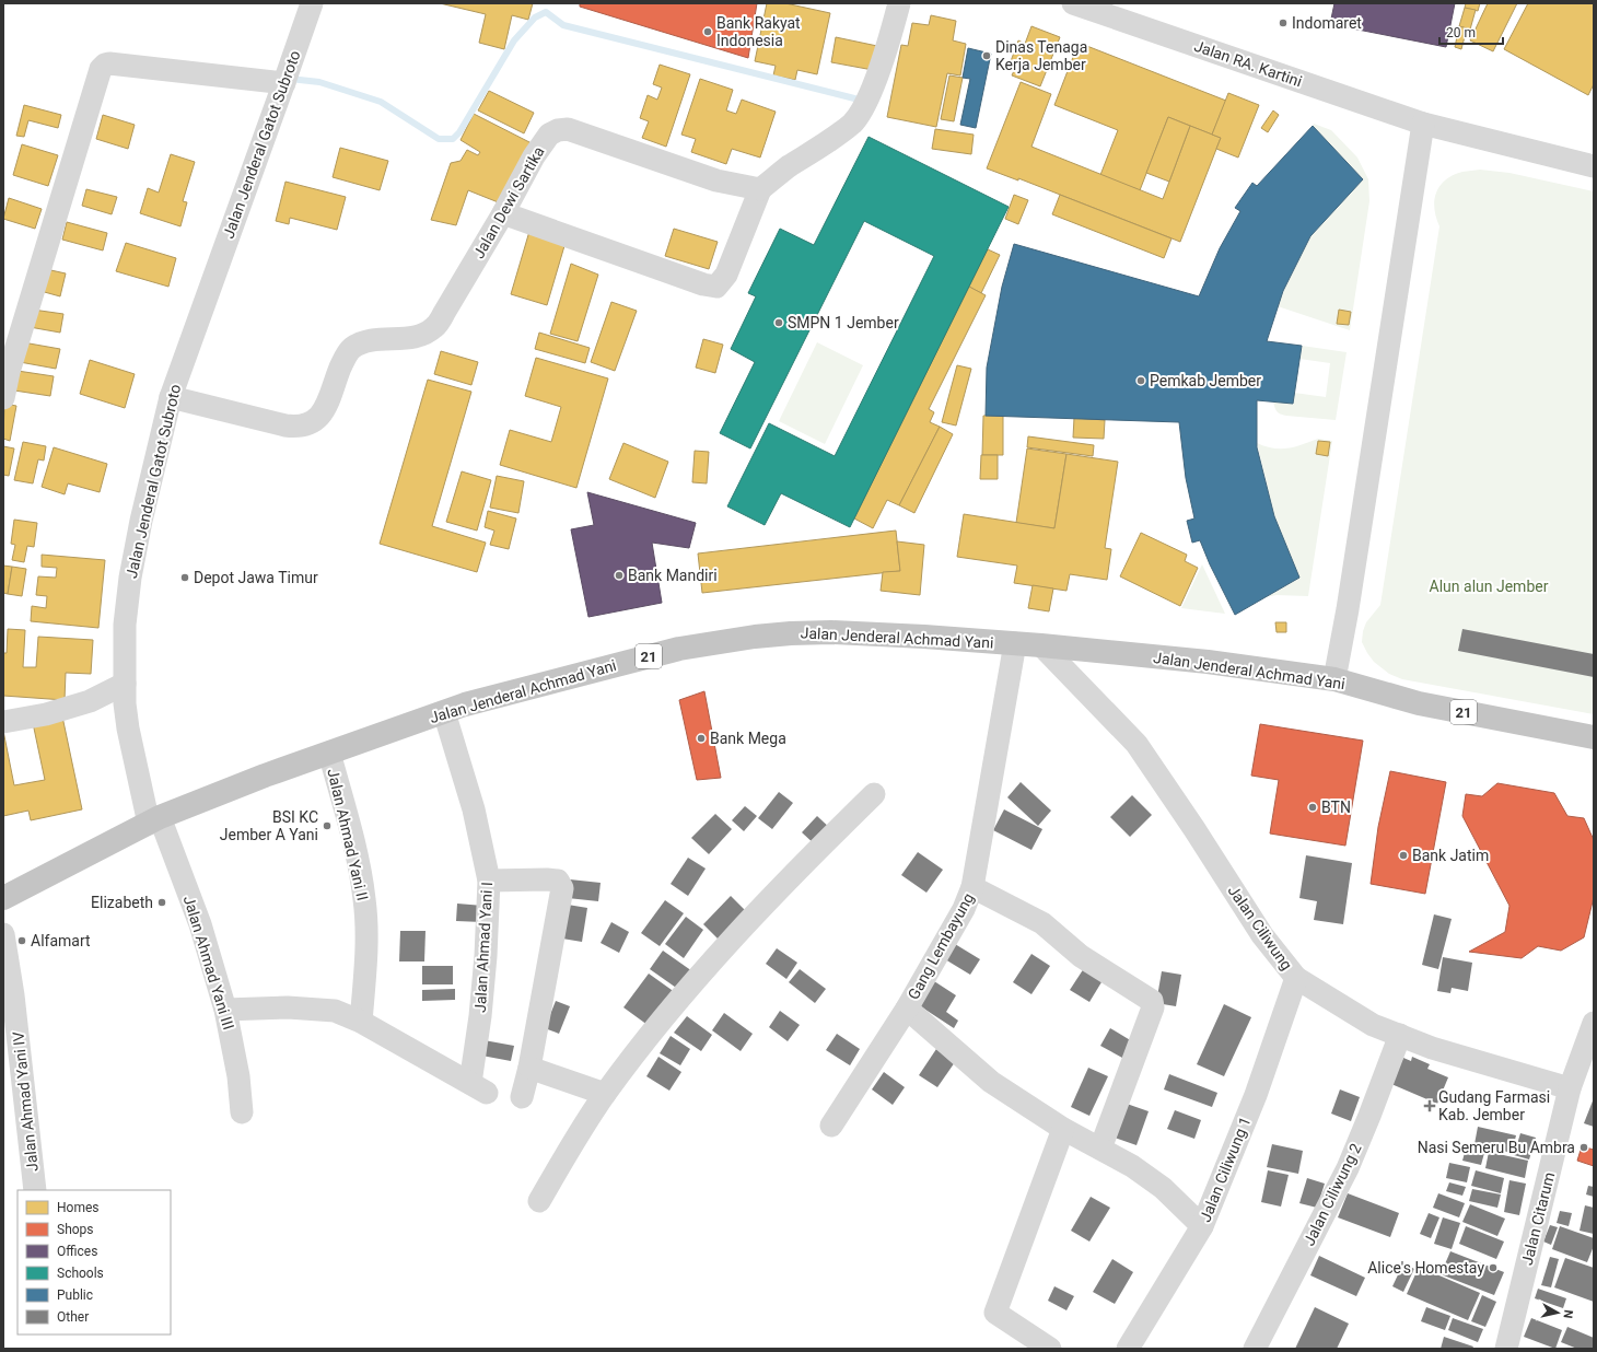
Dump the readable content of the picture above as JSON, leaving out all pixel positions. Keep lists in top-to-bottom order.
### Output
{
  "streets": {
    "highway": ["Jalan Jenderal Achmad Yani", "21"],
    "street": [
      "Jalan RA. Kartini",
      "Jalan Jenderal Gatot Subroto",
      "Jalan Dewi Sartika",
      "Jalan Ahmad Yani II",
      "Jalan Ciliwung",
      "Gang Lembayung",
      "Jalan Ahmad Yani I",
      "Jalan Ahmad Yani III",
      "Jalan Ahmad Yani IV",
      "Jalan Ciliwung 1",
      "Jalan Ciliwung 2",
      "Jalan Citarum"
    ]
  },
  "crossings": [
    ["Jalan Jenderal Gatot Subroto", "Jalan Dewi Sartika"],
    ["Jalan Jenderal Gatot Subroto", "Jalan Jenderal Achmad Yani"],
    ["Jalan Jenderal Gatot Subroto", "Jalan Ahmad Yani III"],
    ["Jalan Jenderal Achmad Yani", "Jalan Ahmad Yani II"],
    ["Jalan Jenderal Achmad Yani", "Jalan Ciliwung"],
    ["Jalan Jenderal Achmad Yani", "Gang Lembayung"],
    ["Jalan Jenderal Achmad Yani", "Jalan Ahmad Yani I"],
    ["Jalan Jenderal Achmad Yani", "Jalan Ahmad Yani III"],
    ["Jalan Ahmad Yani II", "Jalan Ahmad Yani I"],
    ["Jalan Ciliwung", "Jalan Ciliwung 1"],
    ["Jalan Ciliwung", "Jalan Ciliwung 2"],
    ["Jalan Ciliwung", "Jalan Citarum"]
  ],
  "parks": ["Alun alun Jember"],
  "places": {
    "other": [
      "Indomaret",
      "Bank Rakyat Indonesia",
      "Dinas Tenaga Kerja Jember",
      "SMPN 1 Jember",
      "Pemkab Jember",
      "Bank Mandiri",
      "Depot Jawa Timur",
      "Bank Mega",
      "BTN",
      "BSI KC Jember A Yani",
      "Bank Jatim",
      "Elizabeth",
      "Alfamart",
      "Nasi Semeru Bu Ambra",
      "Alice's Homestay"
    ],
    "health": ["Gudang Farmasi Kab. Jember"]
  },
  "legend": [
    "Homes",
    "Shops",
    "Offices",
    "Schools",
    "Public",
    "Other"
  ],
  "scale_bar": "20 m",
  "north": "right"
}
